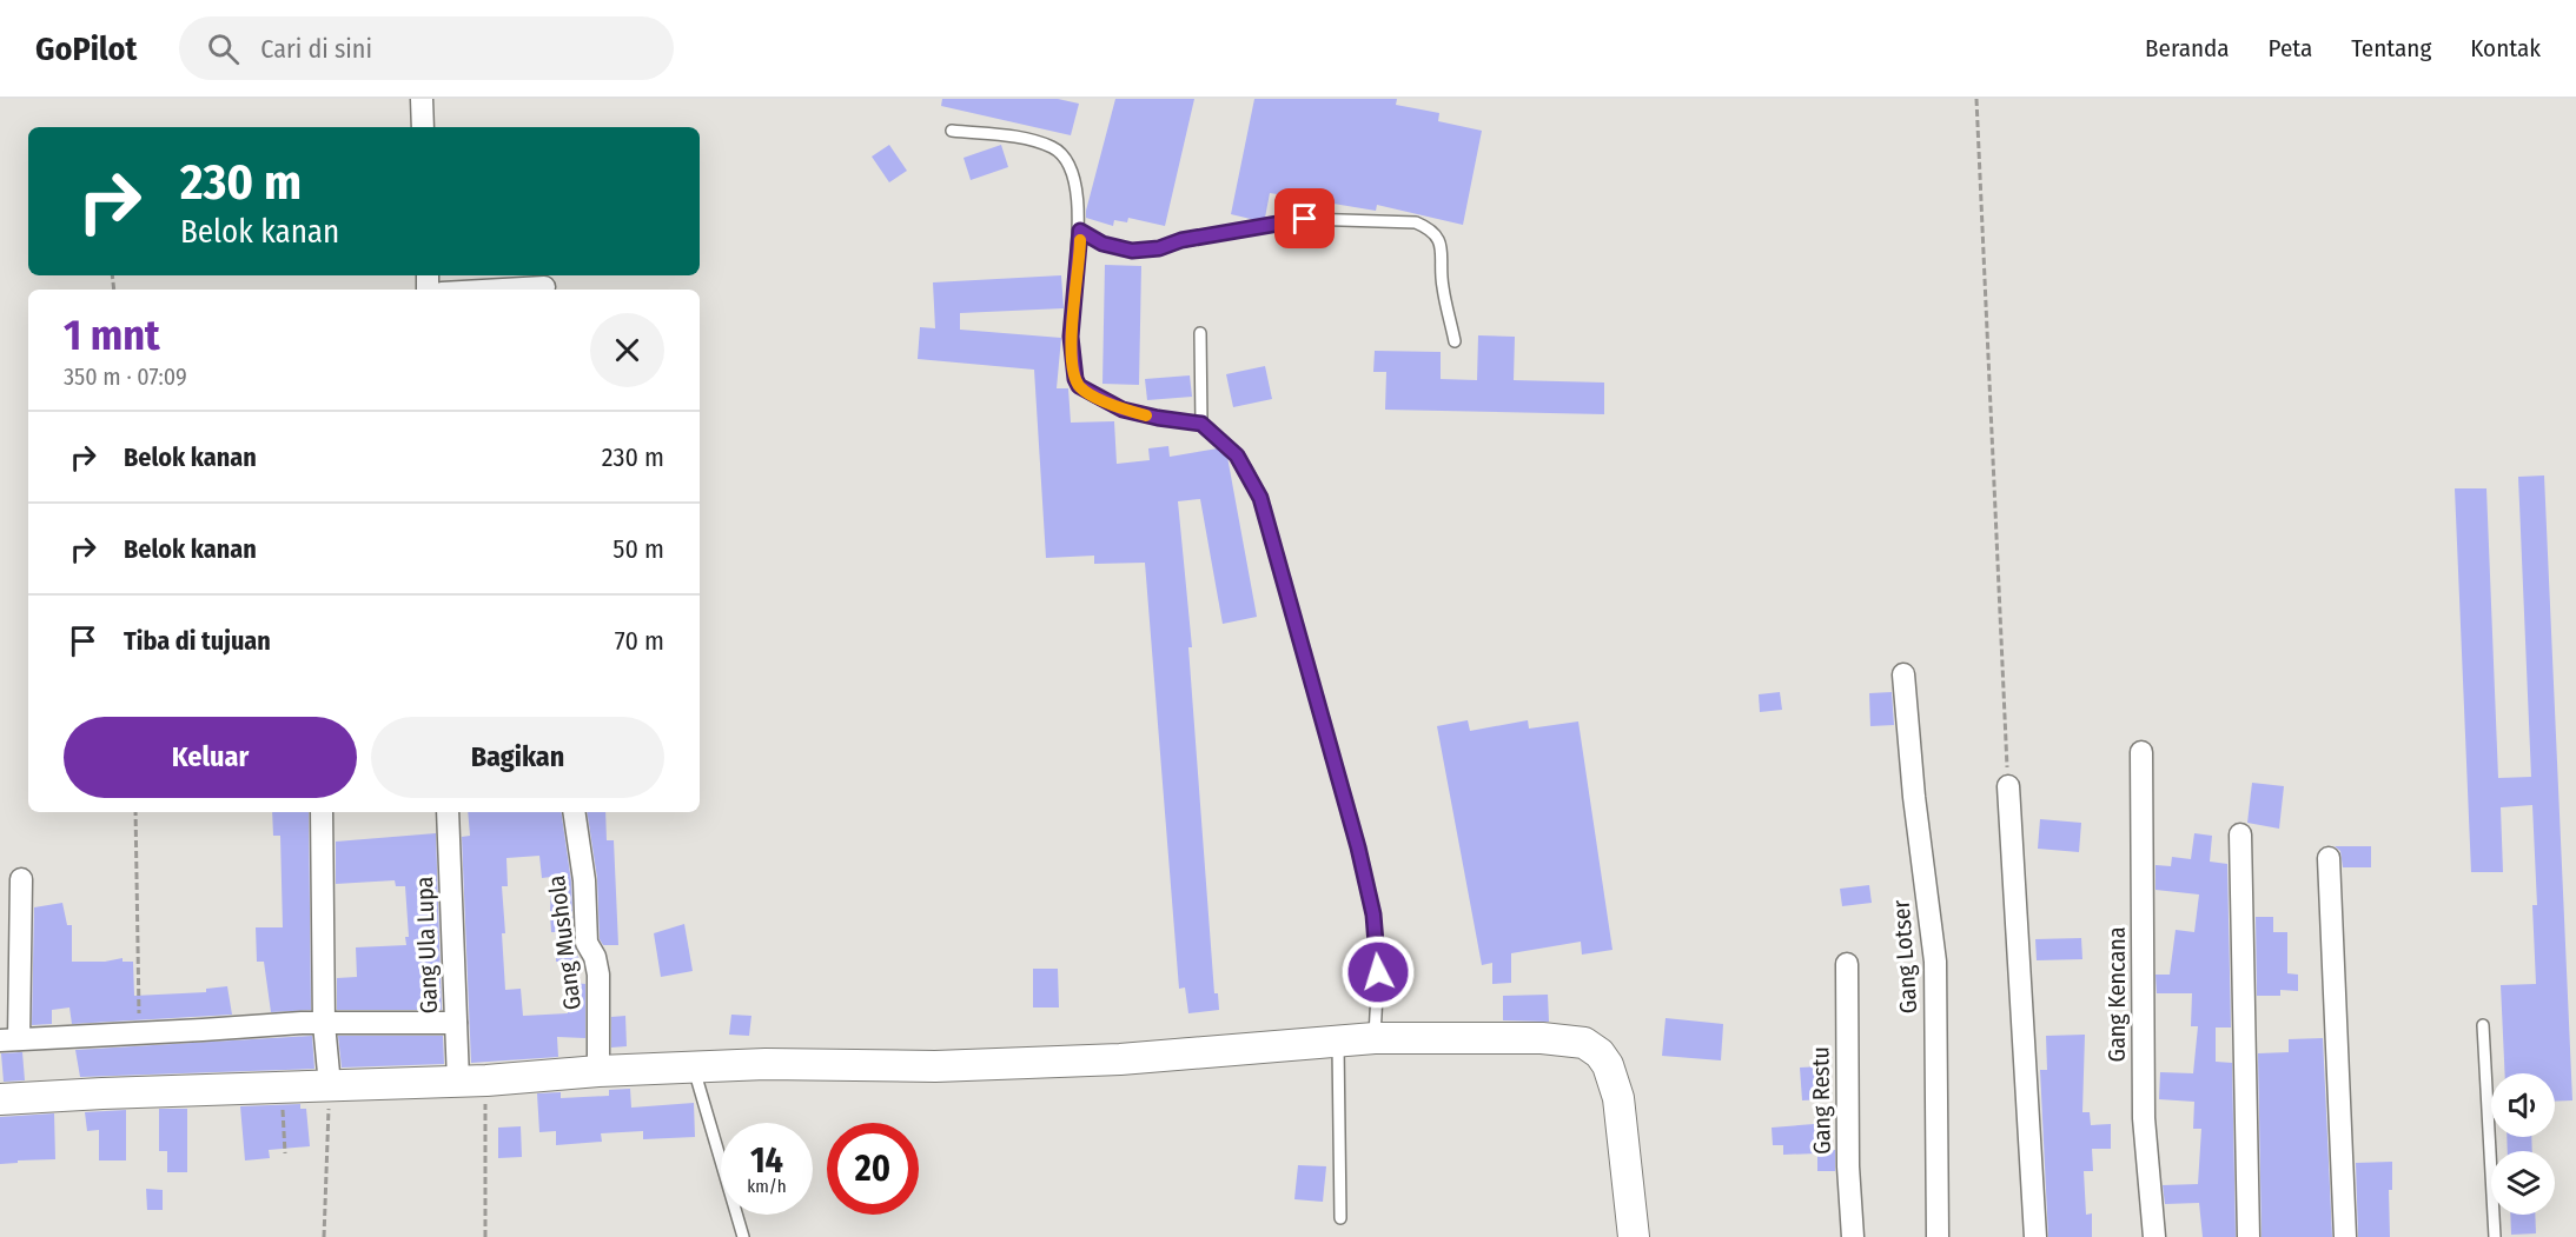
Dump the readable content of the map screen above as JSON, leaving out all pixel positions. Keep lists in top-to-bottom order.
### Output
{
  "streets": {
    "street": [
      "Gang Mushola",
      "Gang Ula Lupa",
      "Gang Lotser",
      "Gang Kencana",
      "Gang Restu"
    ]
  },
  "page": {
    "header": "GoPilot",
    "search": "Cari di sini",
    "nav": [
      "Beranda",
      "Peta",
      "Tentang",
      "Kontak"
    ],
    "turn": ["230 m", "Belok kanan"],
    "heading": ["1 mnt", "350 m · 07:09"],
    "list": [
      {
        "name": "Belok kanan",
        "value": "230 m"
      },
      {
        "name": "Belok kanan",
        "value": "50 m"
      },
      {
        "name": "Tiba di tujuan",
        "value": "70 m"
      }
    ],
    "buttons": ["Keluar", "Bagikan"],
    "speed": "14 km/h",
    "limit": "20"
  }
}
